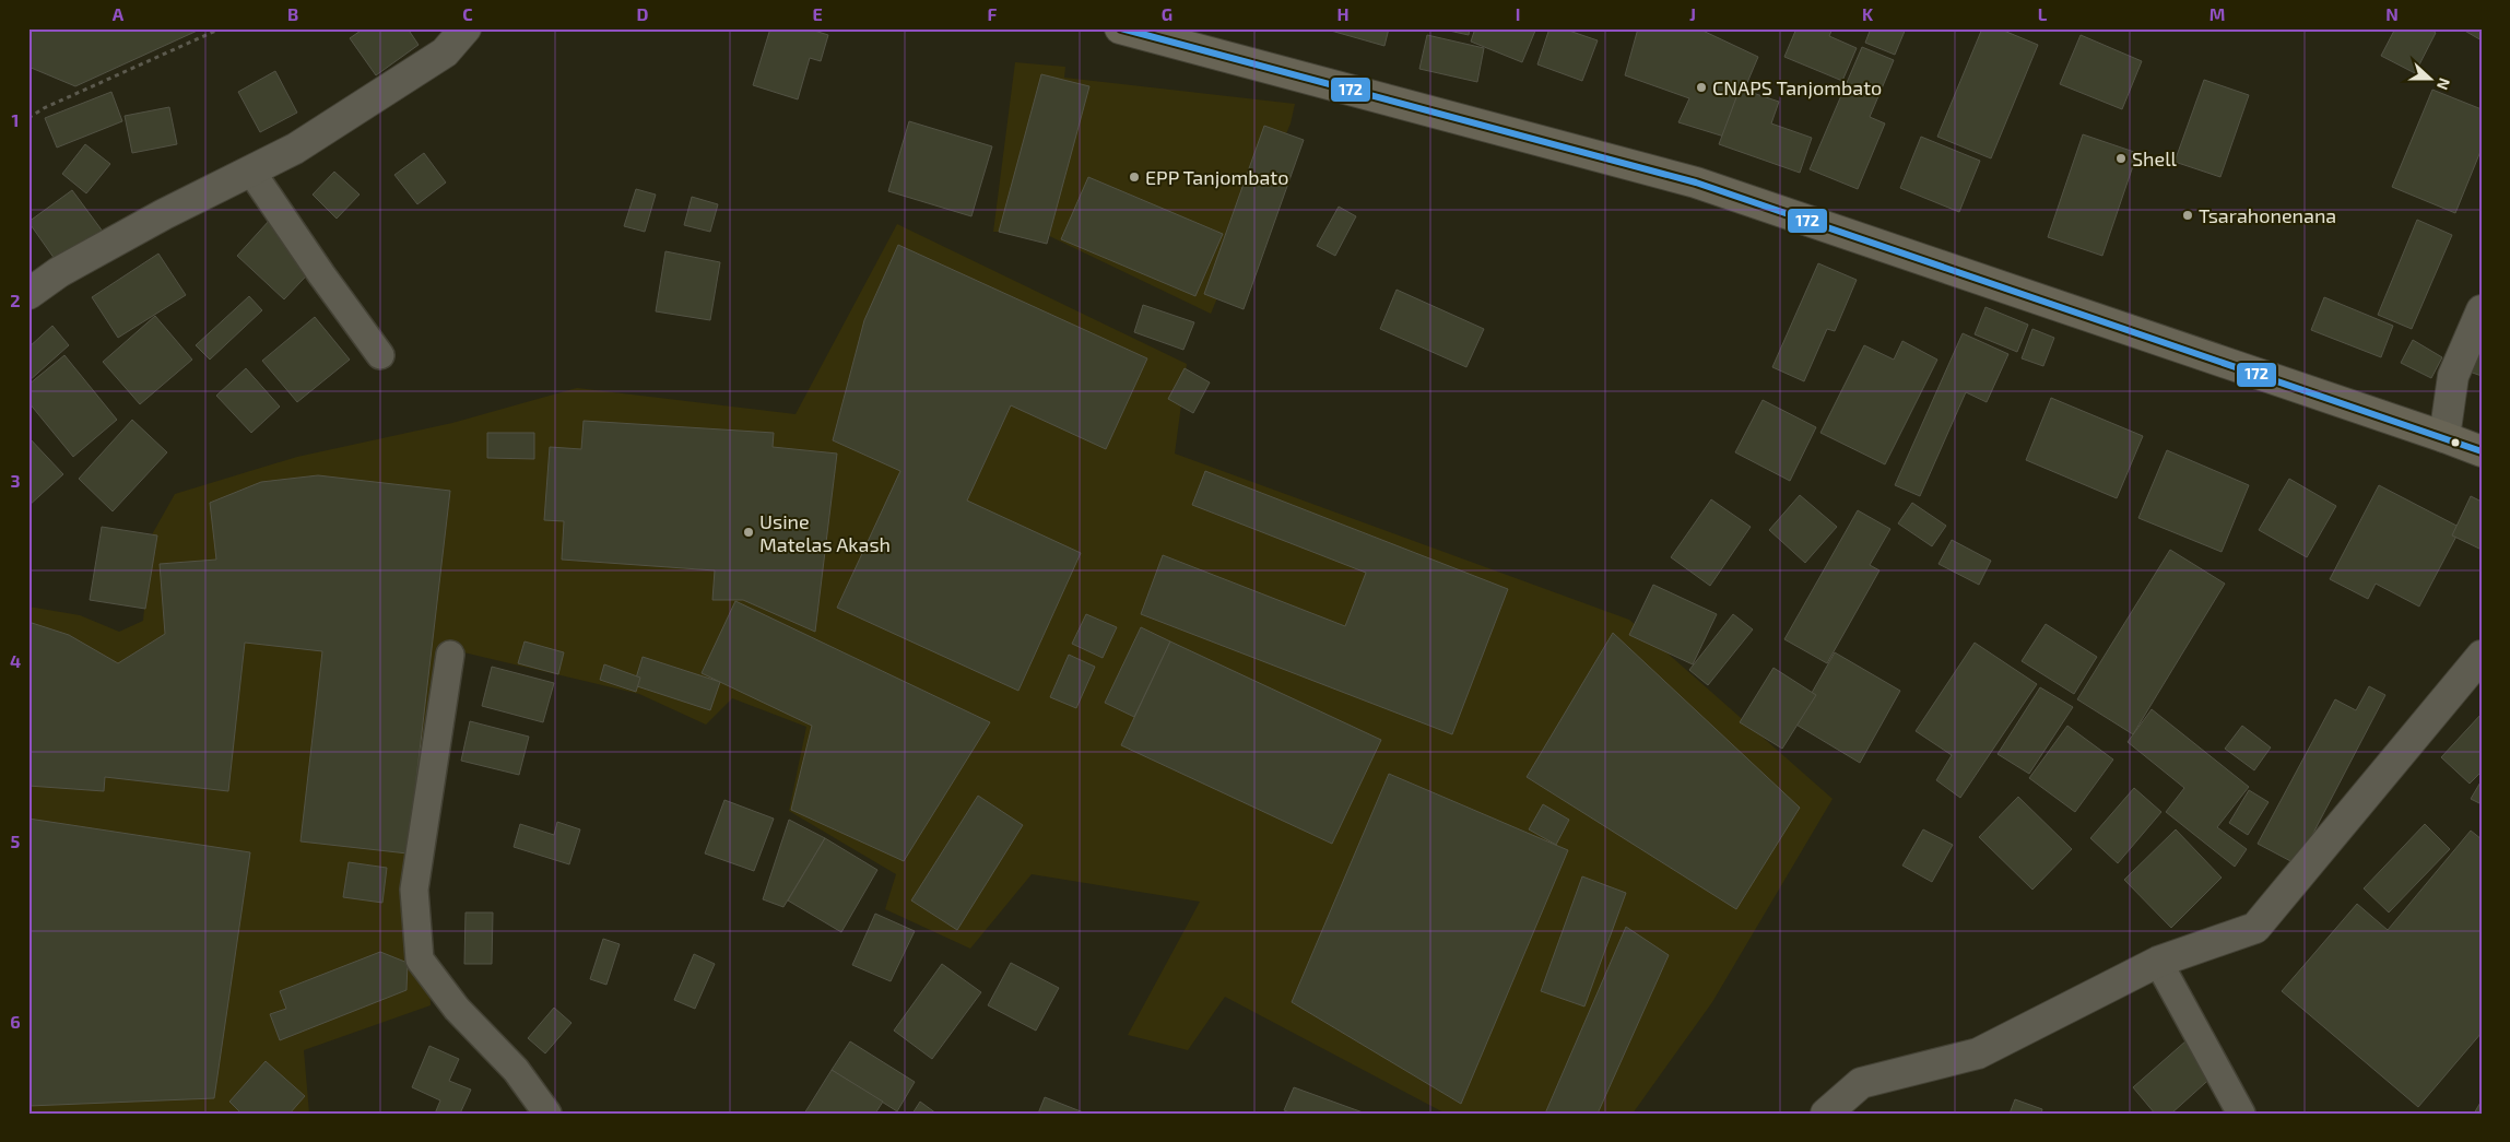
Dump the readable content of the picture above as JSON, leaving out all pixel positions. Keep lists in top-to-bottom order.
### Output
{
  "places": [
    "CNAPS Tanjombato",
    "Shell",
    "EPP Tanjombato",
    "Tsarahonenana",
    "Usine Matelas Akash"
  ],
  "lines": ["transit line 172"],
  "north": "right",
  "grid": {
    "columns": [
      "A",
      "B",
      "C",
      "D",
      "E",
      "F",
      "G",
      "H",
      "I",
      "J",
      "K",
      "L",
      "M",
      "N"
    ],
    "rows": [
      "1",
      "2",
      "3",
      "4",
      "5",
      "6"
    ]
  }
}
